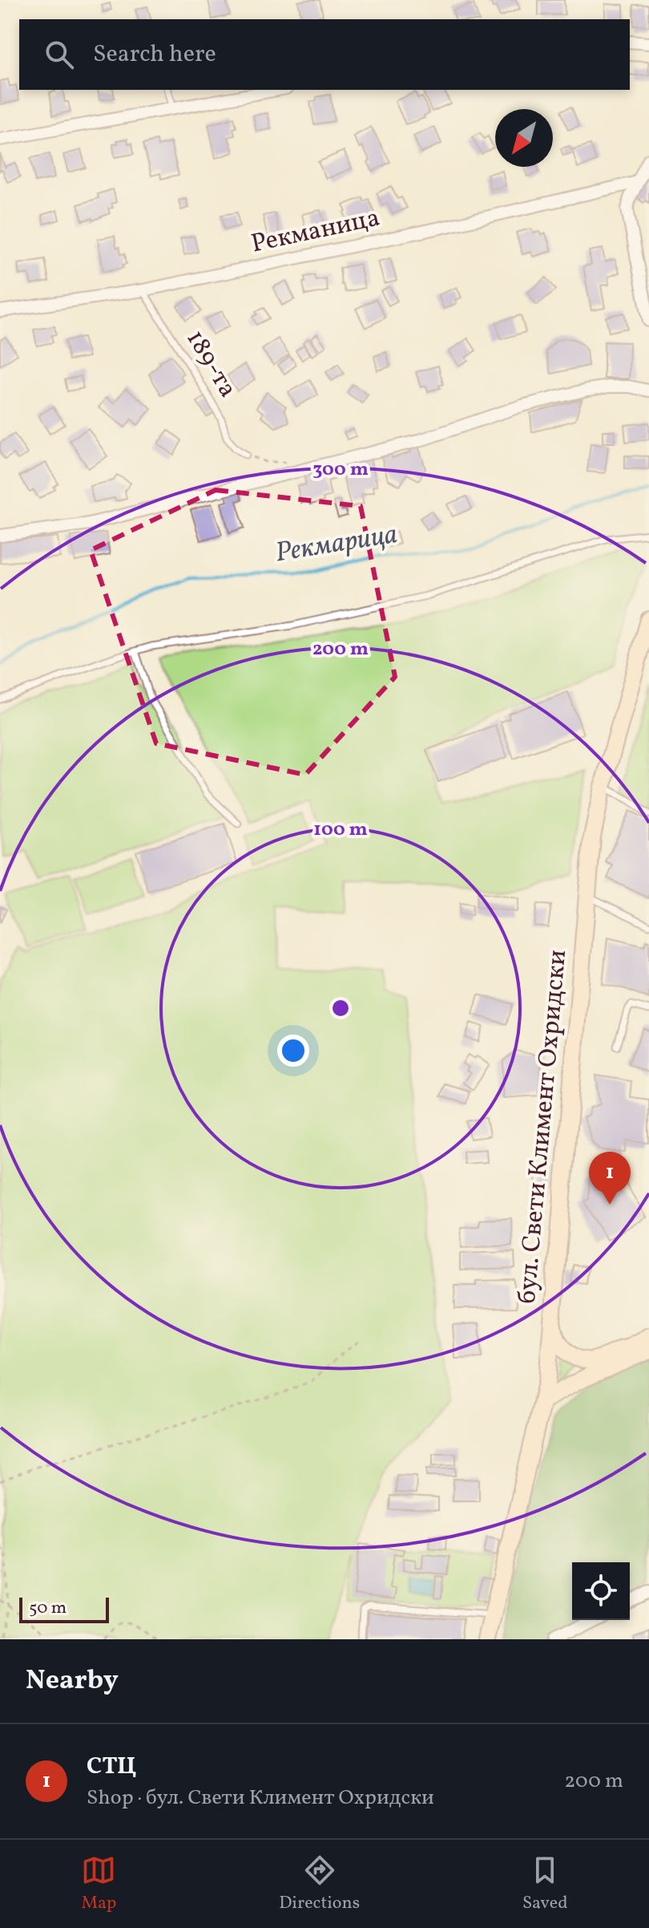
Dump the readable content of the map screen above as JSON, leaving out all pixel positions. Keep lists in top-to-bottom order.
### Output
{
  "streets": {
    "main road": ["бул. Свети Климент Охридски"],
    "street": ["Рекманица"],
    "lane": ["189-та"]
  },
  "crossings": [
    ["Рекманица", "189-та"]
  ],
  "water": ["Рекмарица"],
  "scale_bar": "50 m",
  "north": "bottom left",
  "page": {
    "search": "Search here",
    "pins": "1",
    "scale": "50 m",
    "heading": "Nearby",
    "list": [
      {
        "mark": "1",
        "name": "СТЦ",
        "note": "Shop · бул. Свети Климент Охридски",
        "value": "200 m"
      }
    ],
    "nav": ["Map", "Directions", "Saved"]
  },
  "rings": ["300 m", "200 m", "100 m"]
}
